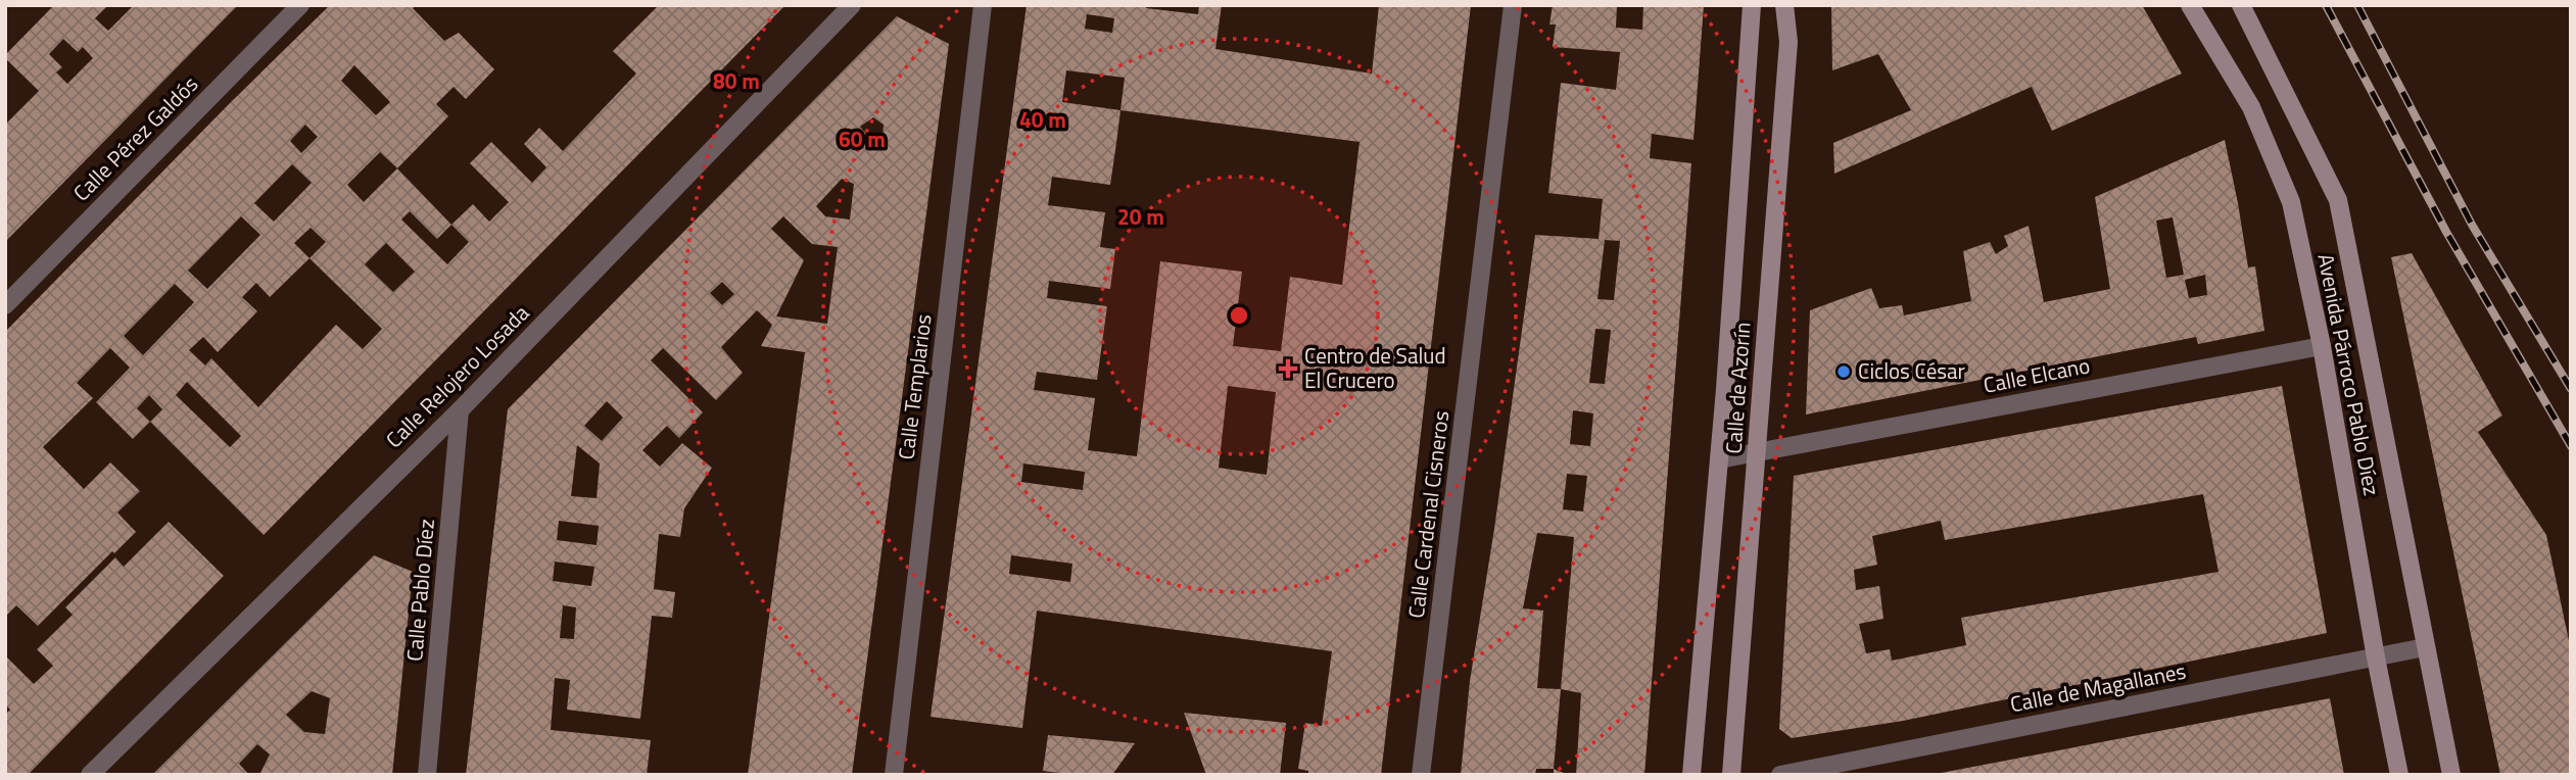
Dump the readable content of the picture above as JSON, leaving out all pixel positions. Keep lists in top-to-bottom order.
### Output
{
  "streets": {
    "main road": ["Avenida Párroco Pablo Díez", "Calle de Azorín"],
    "street": [
      "Calle Pérez Galdós",
      "Calle Elcano",
      "Calle Relojero Losada",
      "Calle Templarios",
      "Calle Cardenal Cisneros",
      "Calle Pablo Díez",
      "Calle de Magallanes"
    ]
  },
  "crossings": [
    ["Avenida Párroco Pablo Díez", "Calle Elcano"],
    ["Avenida Párroco Pablo Díez", "Calle de Magallanes"],
    ["Calle Elcano", "Calle de Azorín"],
    ["Calle Relojero Losada", "Calle Pablo Díez"]
  ],
  "places": {
    "health": ["Centro de Salud El Crucero"],
    "other": ["Ciclos César"]
  },
  "rings": [
    "80 m",
    "40 m",
    "60 m",
    "20 m"
  ]
}
